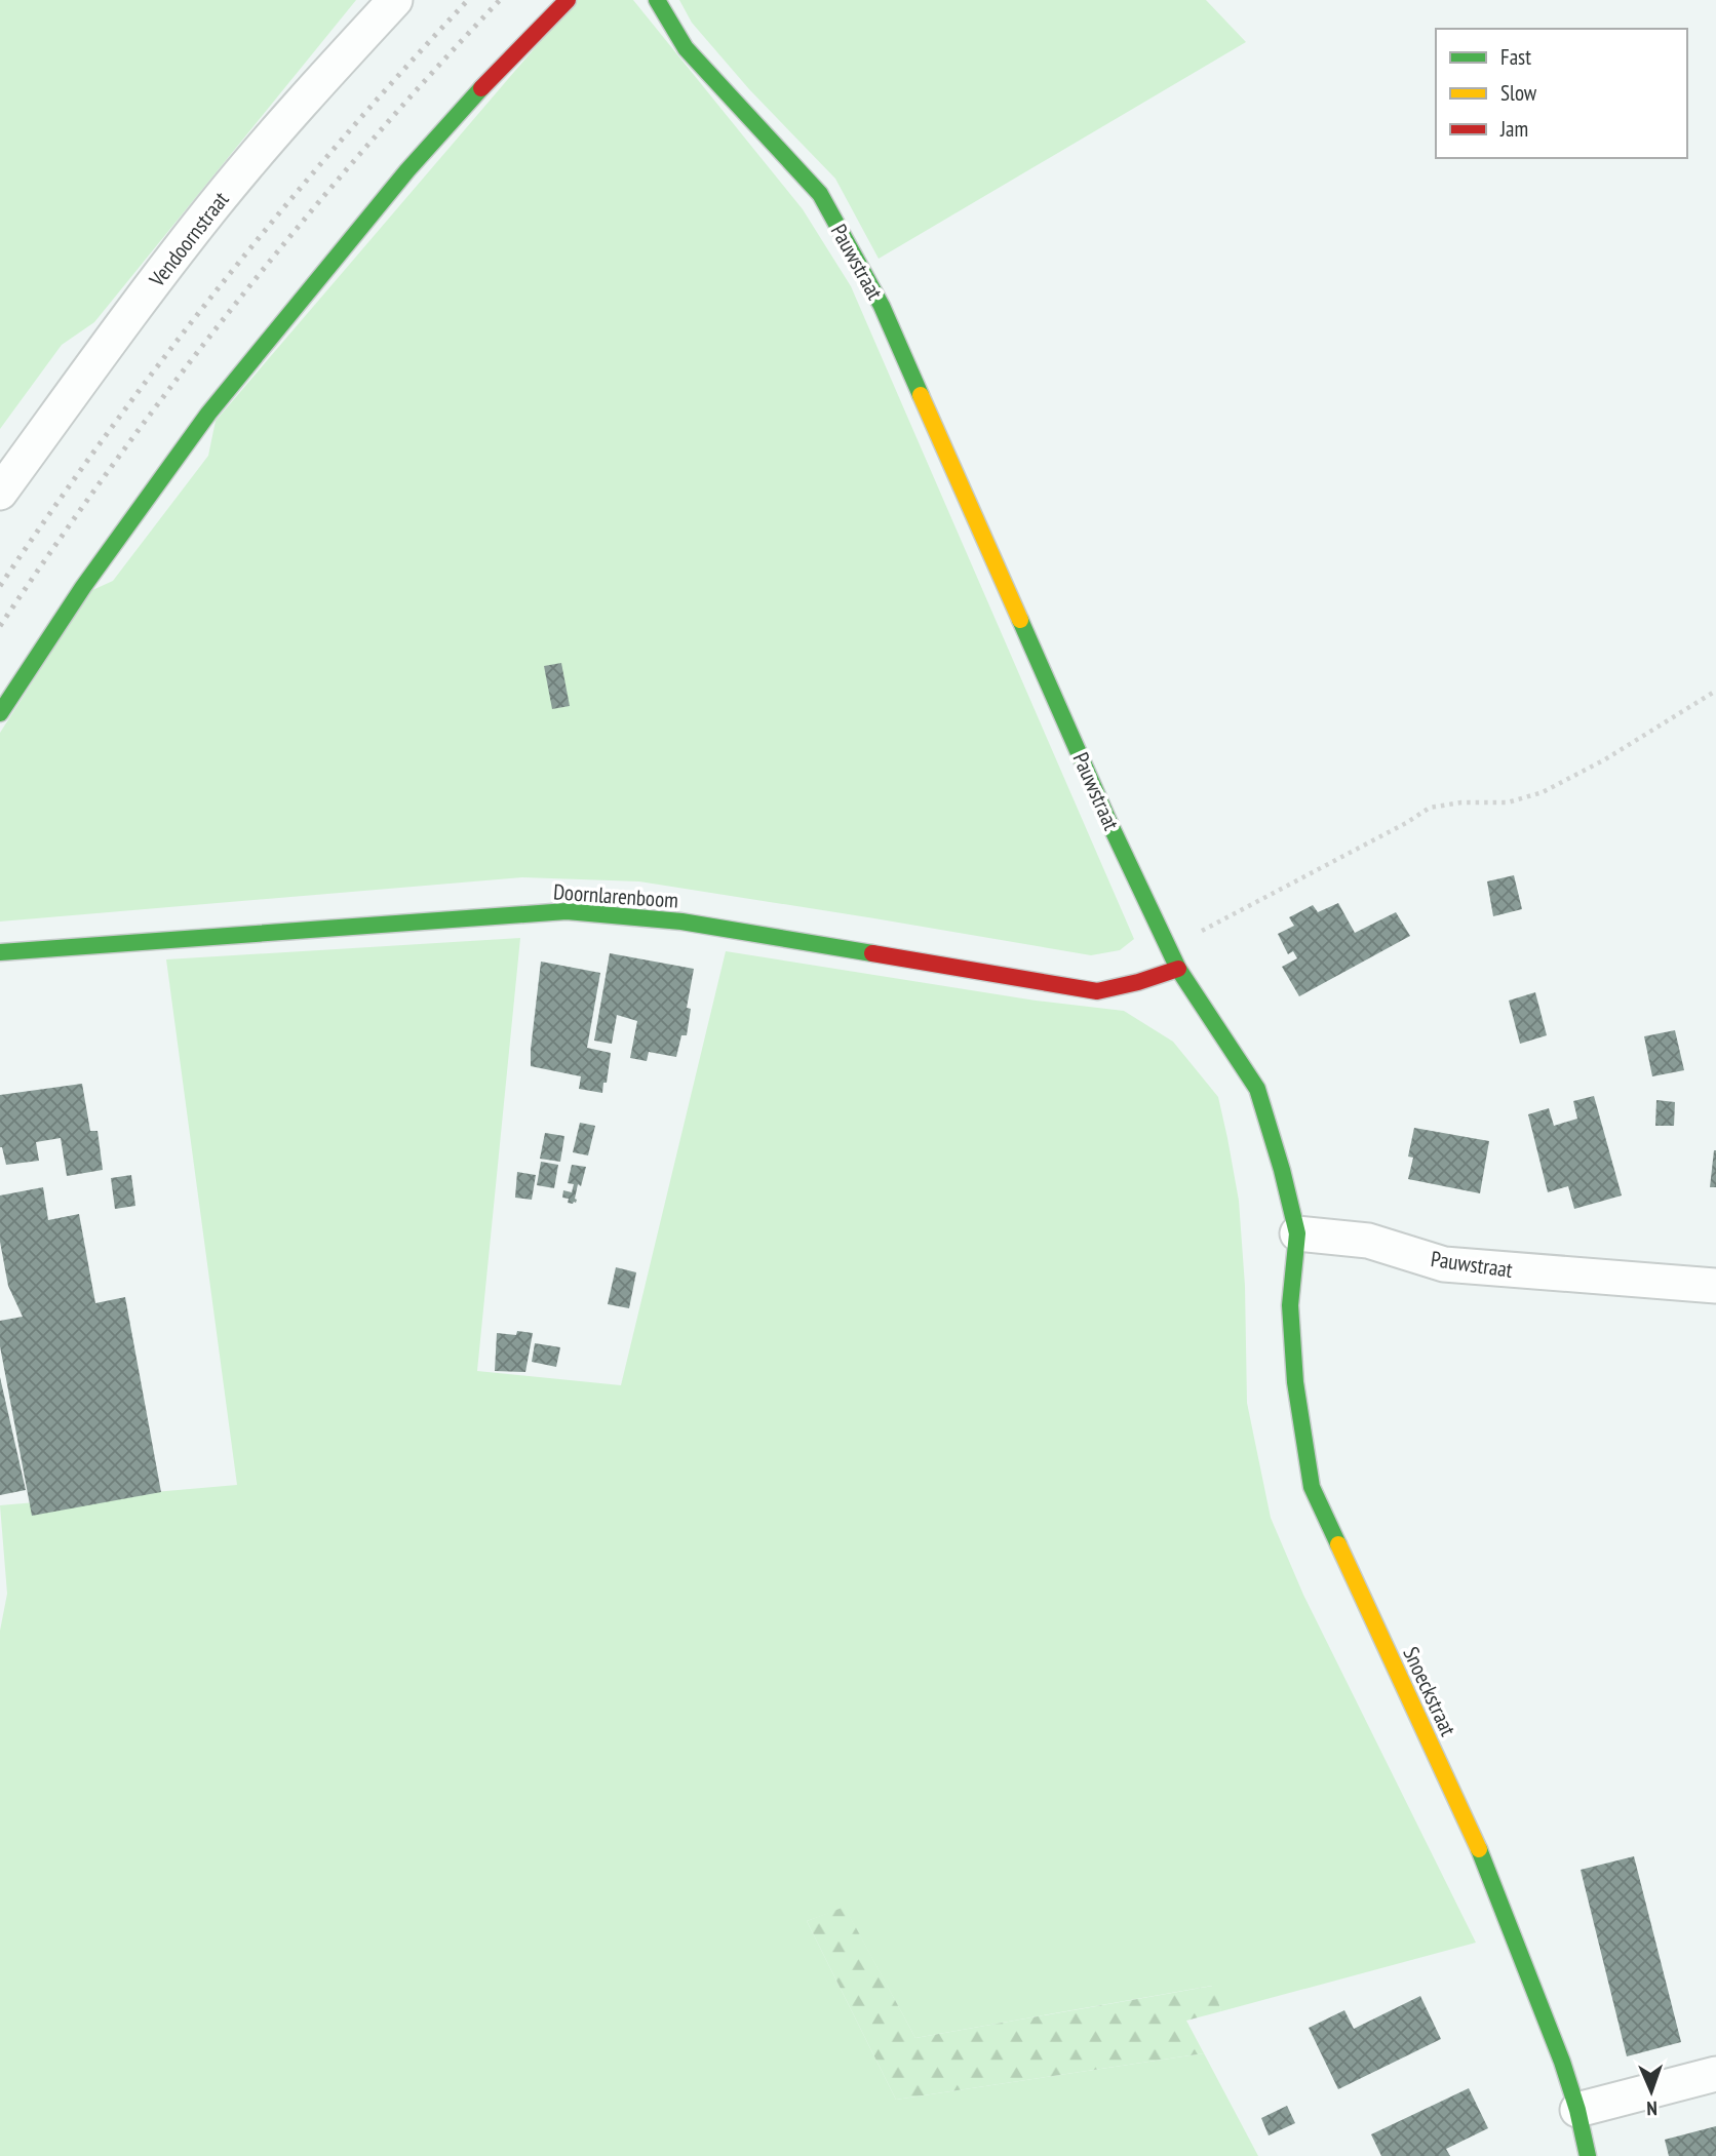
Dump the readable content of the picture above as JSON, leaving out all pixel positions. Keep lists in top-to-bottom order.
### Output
{
  "streets": {
    "street": [
      "Vendoornstraat",
      "Pauwstraat",
      "Doornlarenboom",
      "Snoeckstraat"
    ]
  },
  "crossings": [
    ["Pauwstraat", "Doornlarenboom"],
    ["Pauwstraat", "Snoeckstraat"]
  ],
  "legend": ["Fast", "Slow", "Jam"],
  "north": "bottom"
}
